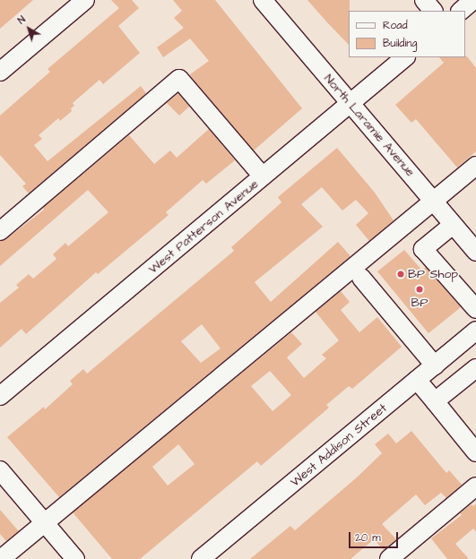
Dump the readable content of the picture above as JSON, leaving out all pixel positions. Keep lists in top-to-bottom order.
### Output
{
  "streets": {
    "street": ["North Laramie Avenue", "West Patterson Avenue", "West Addison Street"]
  },
  "crossings": [
    ["North Laramie Avenue", "West Patterson Avenue"]
  ],
  "places": ["BP Shop", "BP"],
  "legend": ["Road", "Building"],
  "scale_bar": "20 m",
  "north": "top left"
}
